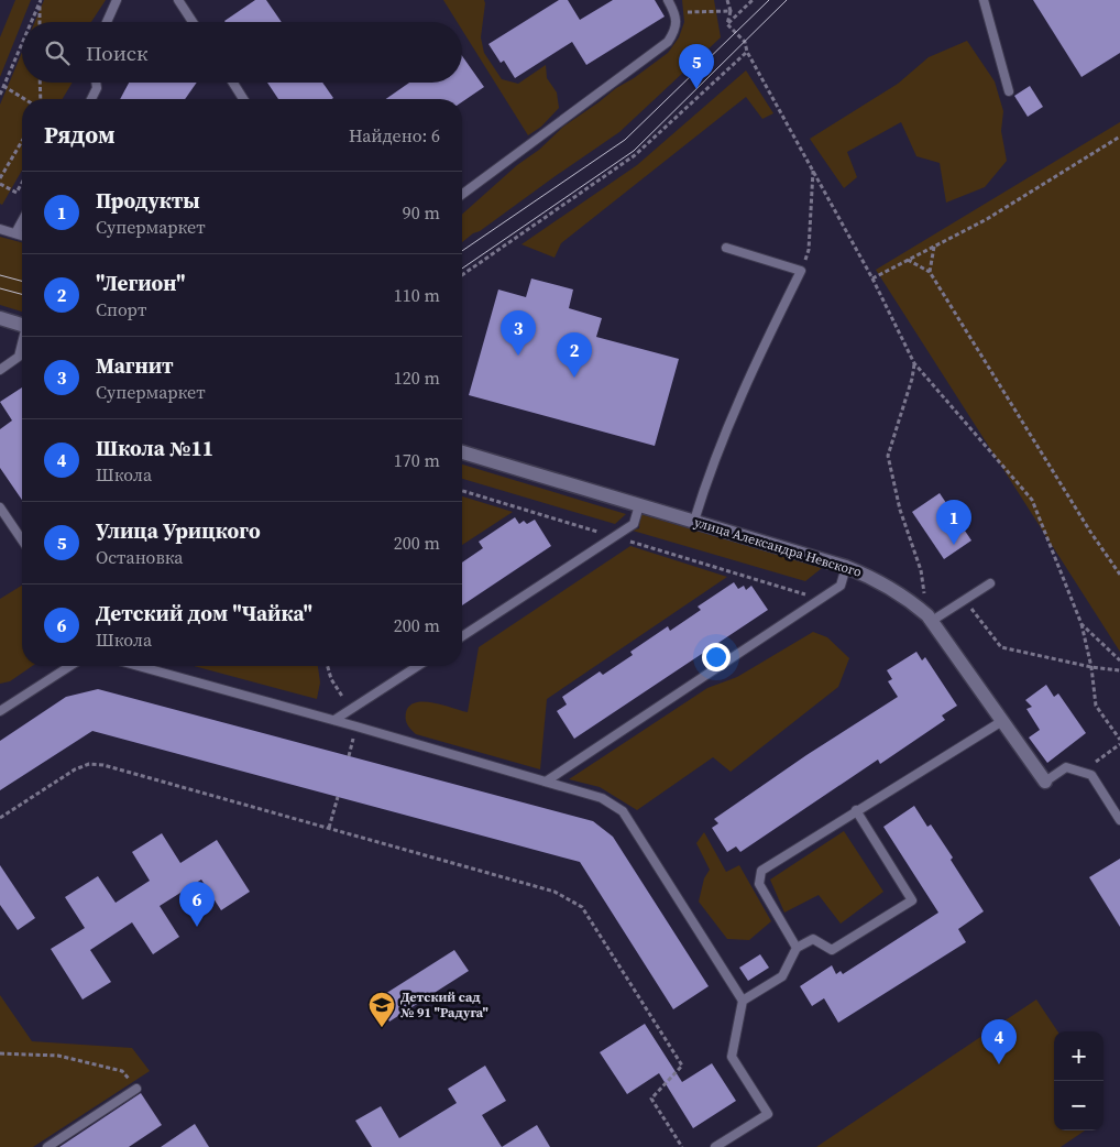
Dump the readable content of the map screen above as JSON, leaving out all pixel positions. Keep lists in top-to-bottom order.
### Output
{
  "streets": {
    "street": ["улица Александра Невского"]
  },
  "places": {
    "school or university": ["Детский сад № 91 \"Радуга\""]
  },
  "page": {
    "search": "Поиск",
    "pins": [
      "5",
      "3",
      "2",
      "1",
      "6",
      "4"
    ],
    "heading": ["Рядом", "Найдено: 6"],
    "list": [
      {
        "mark": "1",
        "name": "Продукты",
        "note": "Супермаркет",
        "value": "90 m"
      },
      {
        "mark": "2",
        "name": "\"Легион\"",
        "note": "Спорт",
        "value": "110 m"
      },
      {
        "mark": "3",
        "name": "Магнит",
        "note": "Супермаркет",
        "value": "120 m"
      },
      {
        "mark": "4",
        "name": "Школа №11",
        "note": "Школа",
        "value": "170 m"
      },
      {
        "mark": "5",
        "name": "Улица Урицкого",
        "note": "Остановка",
        "value": "200 m"
      },
      {
        "mark": "6",
        "name": "Детский дом \"Чайка\"",
        "note": "Школа",
        "value": "200 m"
      }
    ],
    "map_buttons": ["+", "−"]
  }
}
